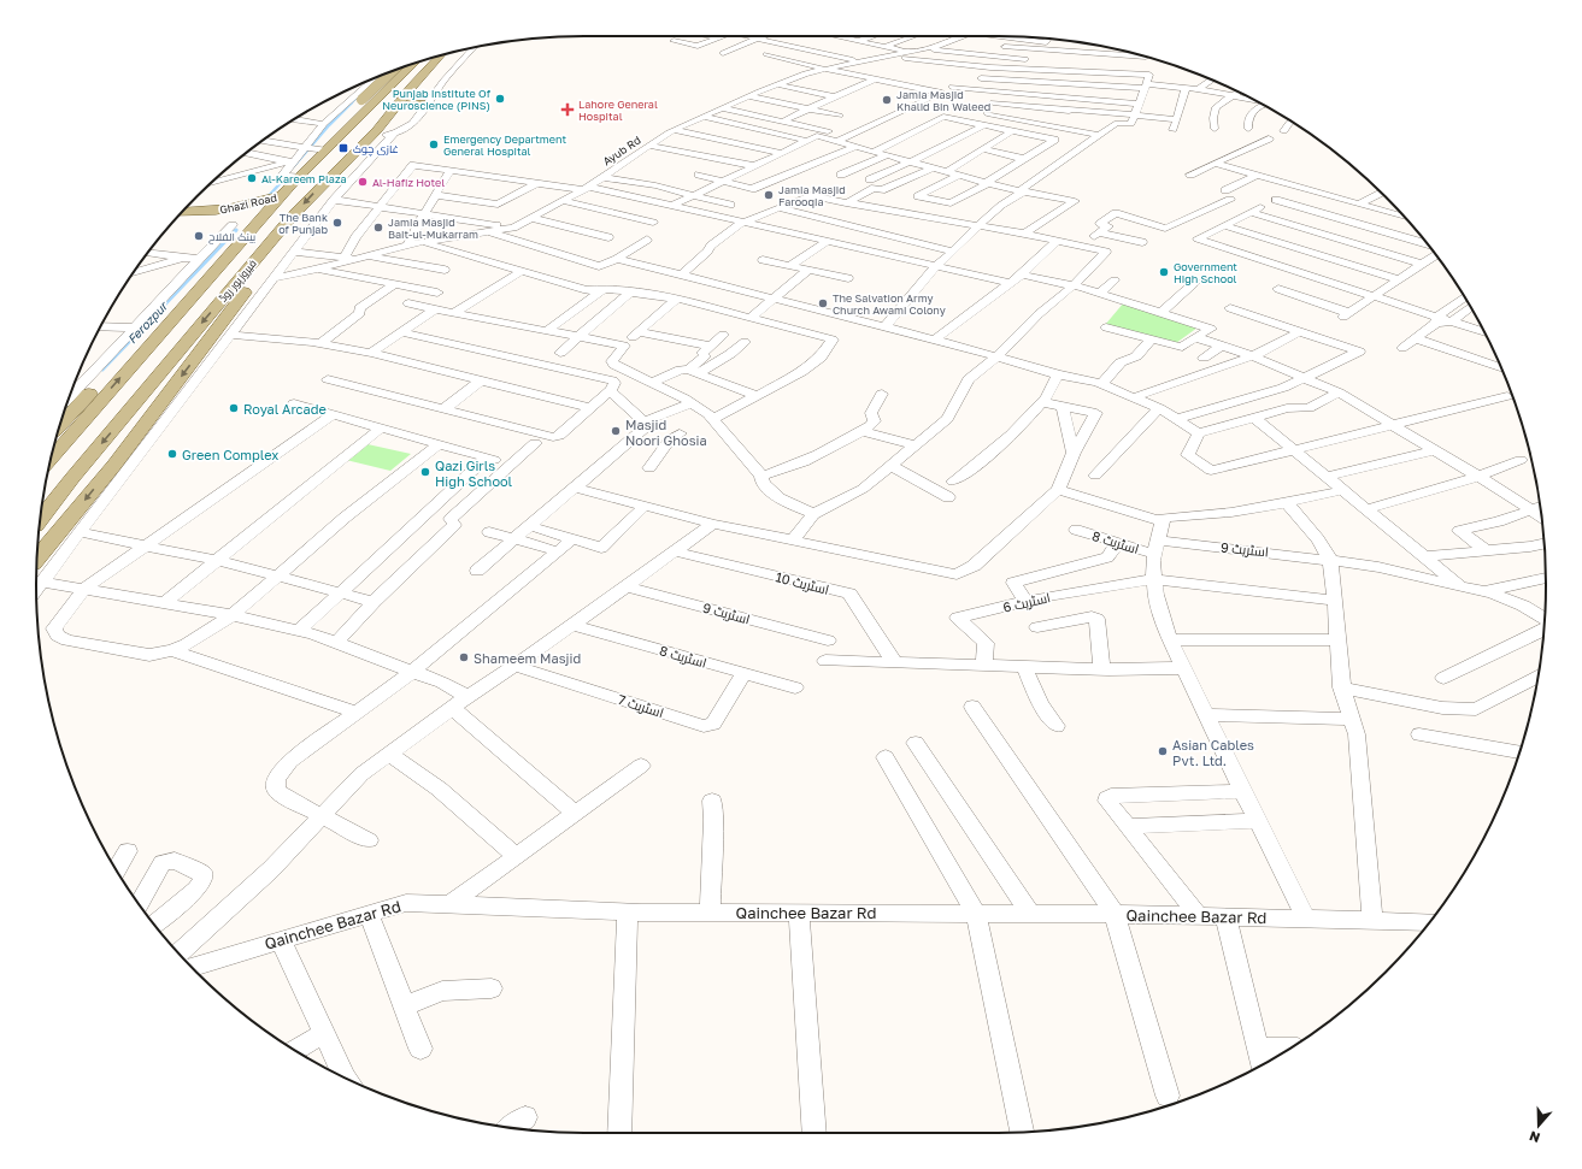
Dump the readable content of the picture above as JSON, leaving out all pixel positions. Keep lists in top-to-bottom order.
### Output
{
  "streets": {
    "main road": ["Ghazi Road", "فیروزپور روڈ"],
    "street": [
      "Ayub Rd",
      "اسٹریٹ 8",
      "اسٹریٹ 9",
      "اسٹریٹ 10",
      "اسٹریٹ 6",
      "اسٹریٹ 7",
      "Qainchee Bazar Rd"
    ]
  },
  "crossings": [
    ["Ghazi Road", "فیروزپور روڈ"],
    ["اسٹریٹ 8", "اسٹریٹ 9"],
    ["اسٹریٹ 8", "اسٹریٹ 7"]
  ],
  "water": ["Ferozpur"],
  "places": {
    "other": [
      "Punjab Institute Of Neuroscience (PINS)",
      "Jamia Masjid Khalid Bin Waleed",
      "Emergency Department General Hospital",
      "Al-Kareem Plaza",
      "Al-Hafiz Hotel",
      "Jamia Masjid Farooqia",
      "The Bank of Punjab",
      "Jamia Masjid Bait-ul-Mukarram",
      "بینک الفلاح",
      "Government High School",
      "The Salvation Army Church Awami Colony",
      "Royal Arcade",
      "Masjid Noori Ghosia",
      "Green Complex",
      "Qazi Girls High School",
      "Shameem Masjid",
      "Asian Cables Pvt. Ltd."
    ],
    "health": ["Lahore General Hospital"],
    "transit": ["غازی چوک"]
  },
  "north": "bottom"
}
